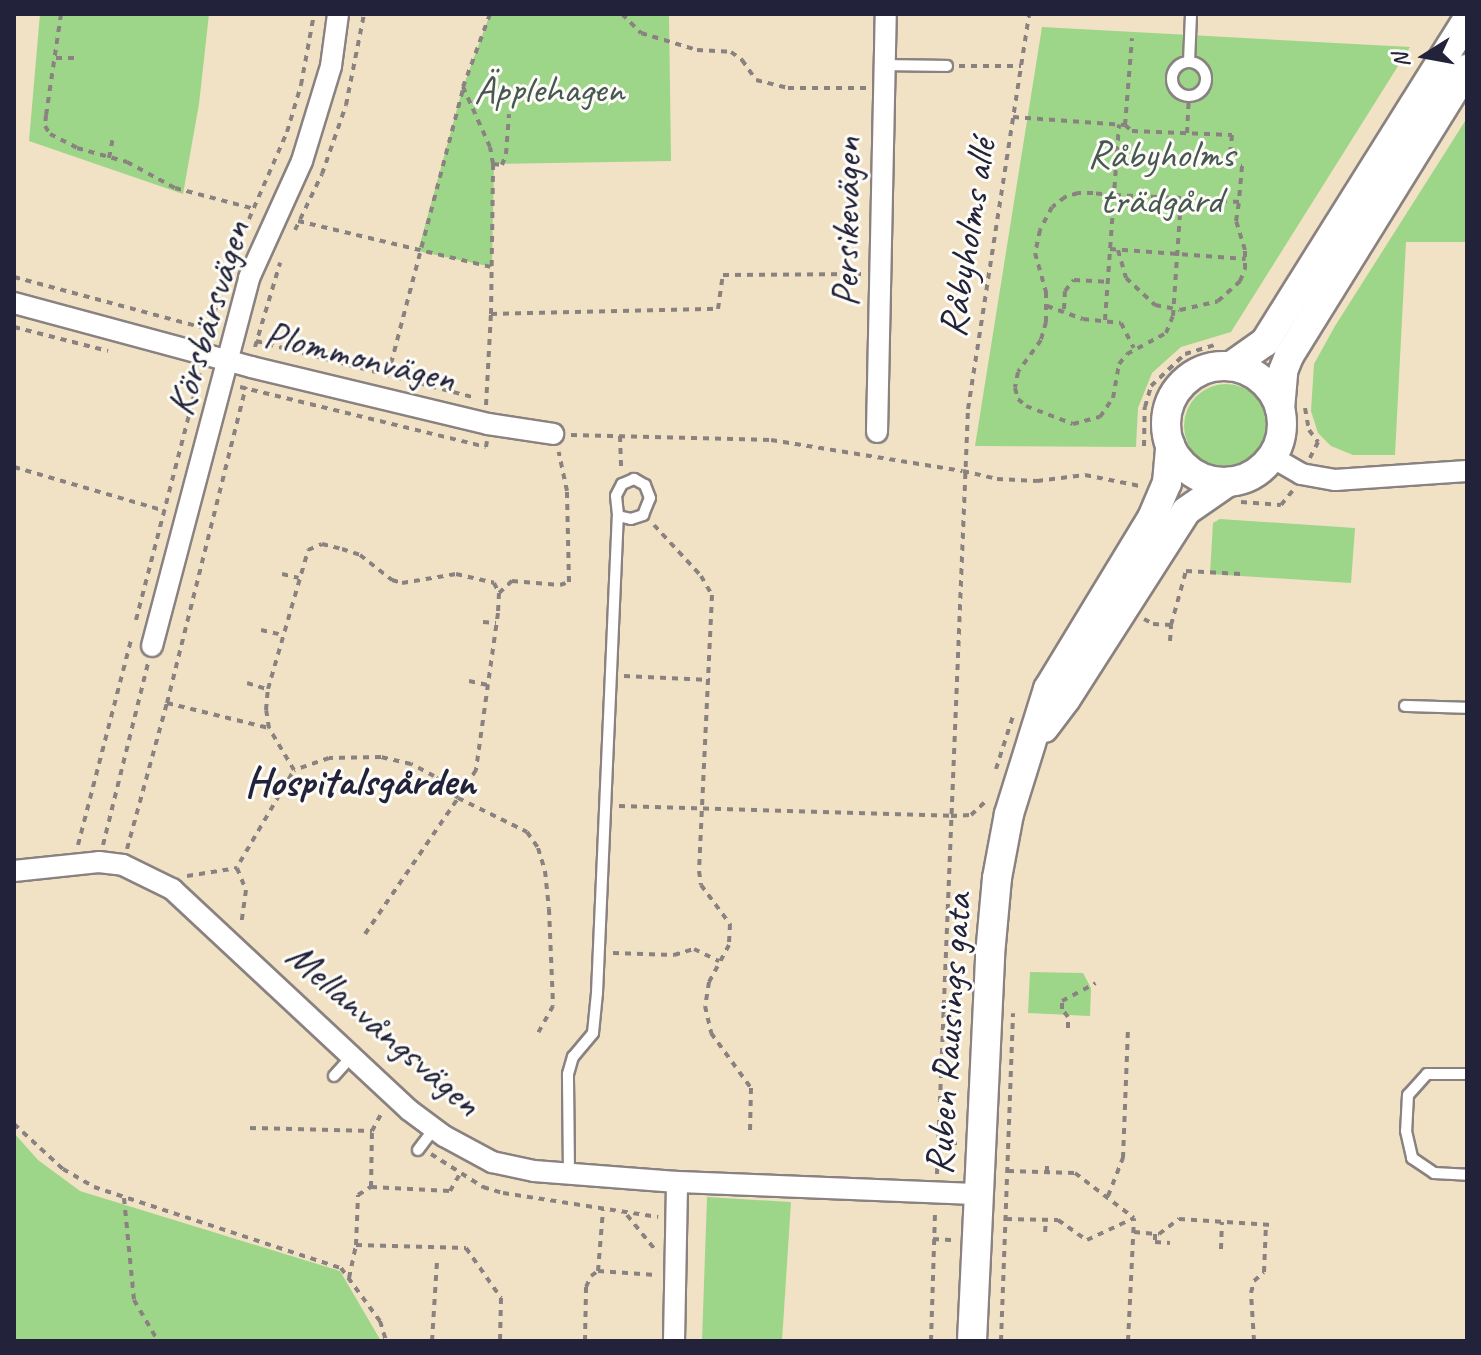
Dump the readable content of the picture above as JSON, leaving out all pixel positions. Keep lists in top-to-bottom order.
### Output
{
  "streets": {
    "main road": ["Ruben Rausings gata"],
    "street": [
      "Persikevägen",
      "Körsbärsvägen",
      "Plommonvägen",
      "Mellanvångsvägen"
    ],
    "path": ["Råbyholms allé"]
  },
  "crossings": [
    ["Råbyholms allé", "Mellanvångsvägen"],
    ["Körsbärsvägen", "Plommonvägen"],
    ["Mellanvångsvägen", "Ruben Rausings gata"]
  ],
  "districts": ["Hospitalsgården"],
  "parks": ["Äpplehagen", "Råbyholms trädgård"],
  "north": "left"
}
